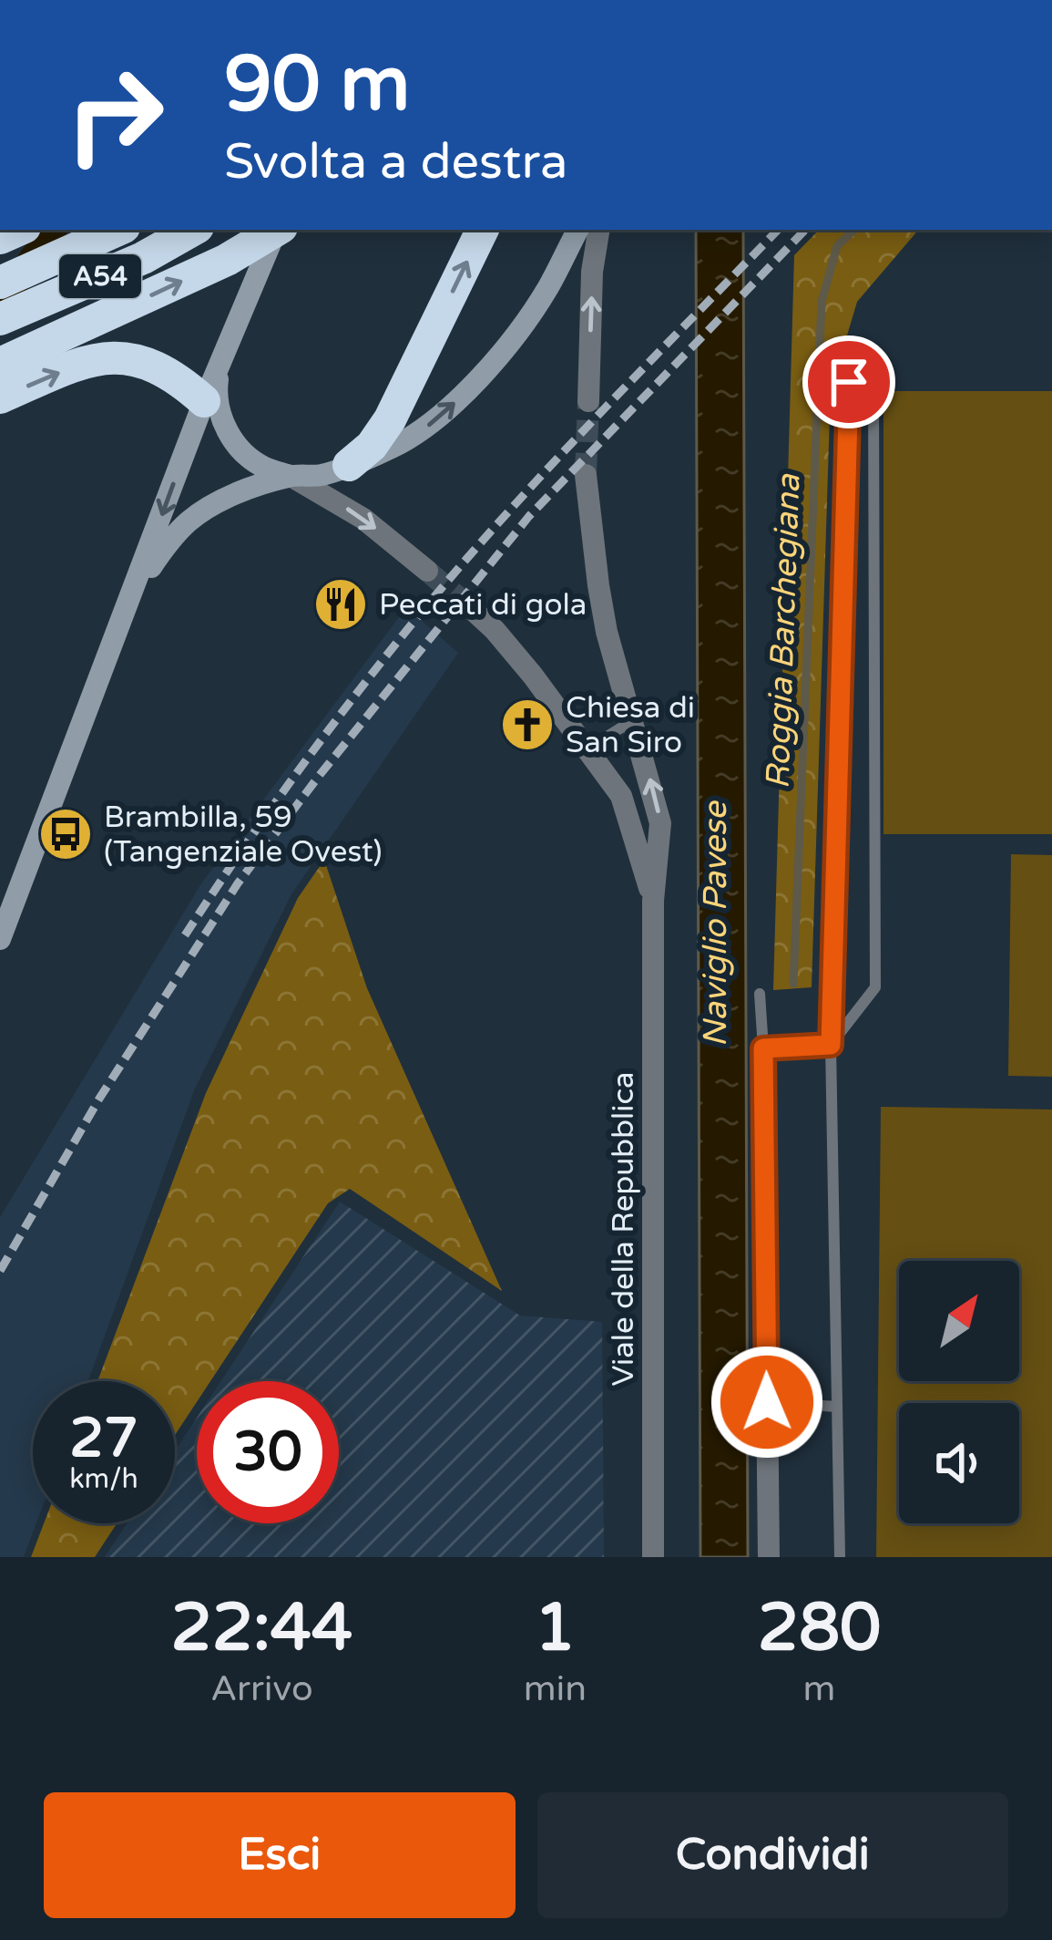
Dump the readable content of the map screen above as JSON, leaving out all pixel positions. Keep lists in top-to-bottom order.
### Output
{
  "streets": {
    "highway": ["A54"],
    "street": ["Viale della Repubblica"]
  },
  "water": ["Roggia Barchegiana", "Naviglio Pavese"],
  "places": {
    "restaurant": ["Peccati di gola"],
    "church": ["Chiesa di San Siro"],
    "bus stop": ["Brambilla, 59 (Tangenziale Ovest)"]
  },
  "north": "top right",
  "page": {
    "turn": ["90 m", "Svolta a destra"],
    "speed": "27 km/h",
    "limit": "30",
    "eta": [
      "22:44",
      "Arrivo",
      "1",
      "min",
      "280",
      "m"
    ],
    "buttons": ["Esci", "Condividi"]
  }
}
